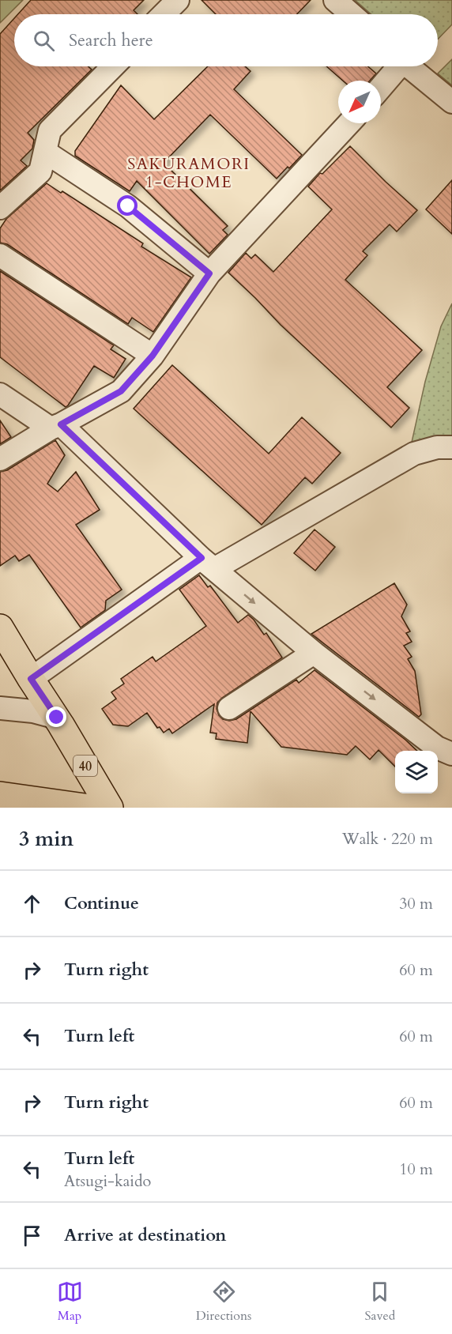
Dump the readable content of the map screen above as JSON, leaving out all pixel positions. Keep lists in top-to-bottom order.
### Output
{
  "streets": {
    "main road": ["40"]
  },
  "districts": ["SAKURAMORI 1-CHOME"],
  "north": "bottom left",
  "page": {
    "search": "Search here",
    "heading": ["3 min", "Walk · 220 m"],
    "list": [
      ["Continue", "30 m"],
      ["Turn right", "60 m"],
      ["Turn left", "60 m"],
      ["Turn right", "60 m"],
      ["Turn left", "Atsugi-kaido", "10 m"],
      "Arrive at destination"
    ],
    "nav": ["Map", "Directions", "Saved"]
  }
}
